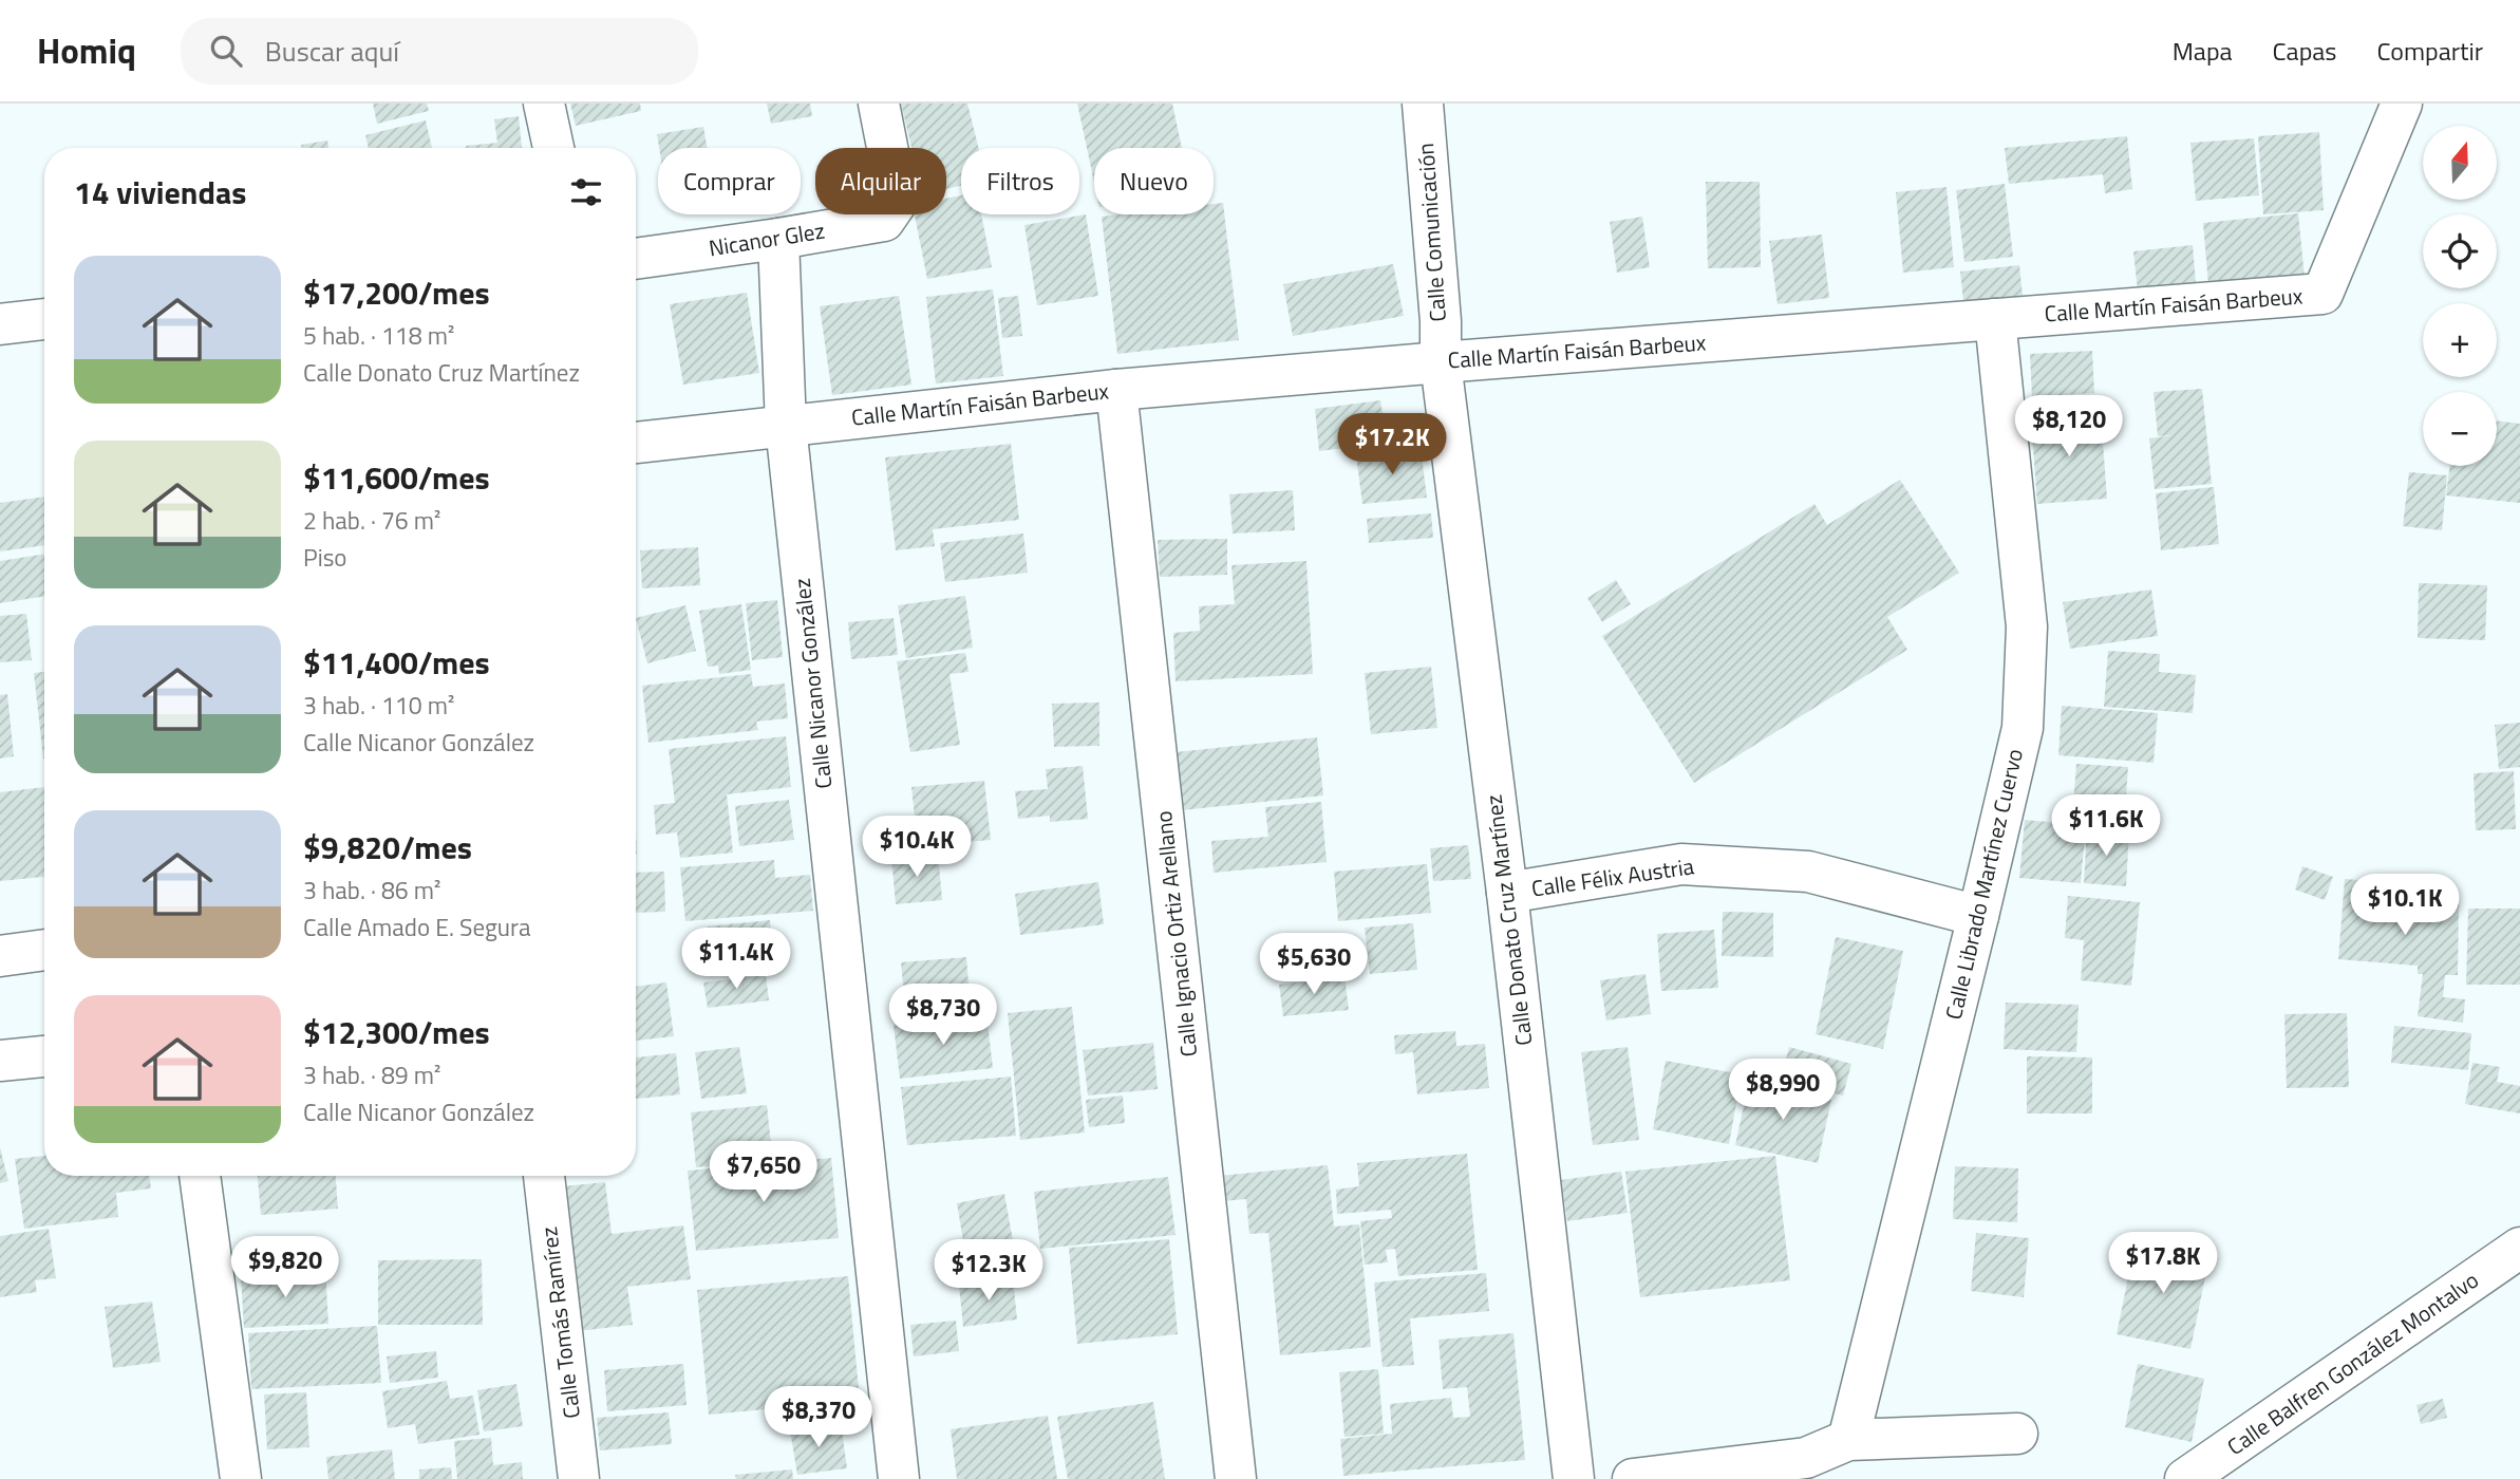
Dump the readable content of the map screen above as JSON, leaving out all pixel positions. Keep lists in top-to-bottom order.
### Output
{
  "streets": {
    "street": [
      "Calle Comunicación",
      "Nicanor Glez",
      "Calle Martín Faisán Barbeux",
      "Calle Nicanor González",
      "Calle Félix Austria",
      "Calle Librado Martínez Cuervo",
      "Calle Donato Cruz Martínez",
      "Calle Ignacio Ortiz Arellano",
      "Calle Tomás Ramírez",
      "Calle Balfren González Montalvo"
    ]
  },
  "crossings": [
    ["Calle Comunicación", "Calle Martín Faisán Barbeux"],
    ["Calle Comunicación", "Calle Donato Cruz Martínez"],
    ["Nicanor Glez", "Calle Nicanor González"],
    ["Calle Martín Faisán Barbeux", "Calle Nicanor González"],
    ["Calle Martín Faisán Barbeux", "Calle Librado Martínez Cuervo"],
    ["Calle Martín Faisán Barbeux", "Calle Donato Cruz Martínez"],
    ["Calle Martín Faisán Barbeux", "Calle Ignacio Ortiz Arellano"],
    ["Calle Félix Austria", "Calle Librado Martínez Cuervo"],
    ["Calle Félix Austria", "Calle Donato Cruz Martínez"]
  ],
  "north": "top",
  "page": {
    "header": "Homiq",
    "search": "Buscar aquí",
    "nav": ["Mapa", "Capas", "Compartir"],
    "map_buttons": ["+", "−"],
    "chip": [
      "Comprar",
      "Alquilar",
      "Filtros",
      "Nuevo"
    ],
    "heading": "14 viviendas",
    "list": [
      {
        "name": "$17,200/mes",
        "note": "5 hab. · 118 m² · Calle Donato Cruz Martínez"
      },
      {
        "name": "$11,600/mes",
        "note": "2 hab. · 76 m² · Piso"
      },
      {
        "name": "$11,400/mes",
        "note": "3 hab. · 110 m² · Calle Nicanor González"
      },
      {
        "name": "$9,820/mes",
        "note": "3 hab. · 86 m² · Calle Amado E. Segura"
      },
      {
        "name": "$12,300/mes",
        "note": "3 hab. · 89 m² · Calle Nicanor González"
      }
    ],
    "price": [
      "$8,120",
      "$17.2K",
      "$11.6K",
      "$10.4K",
      "$10.1K",
      "$11.4K",
      "$5,630",
      "$8,730",
      "$8,990",
      "$7,650",
      "$17.8K",
      "$9,820",
      "$12.3K",
      "$8,370"
    ]
  }
}
